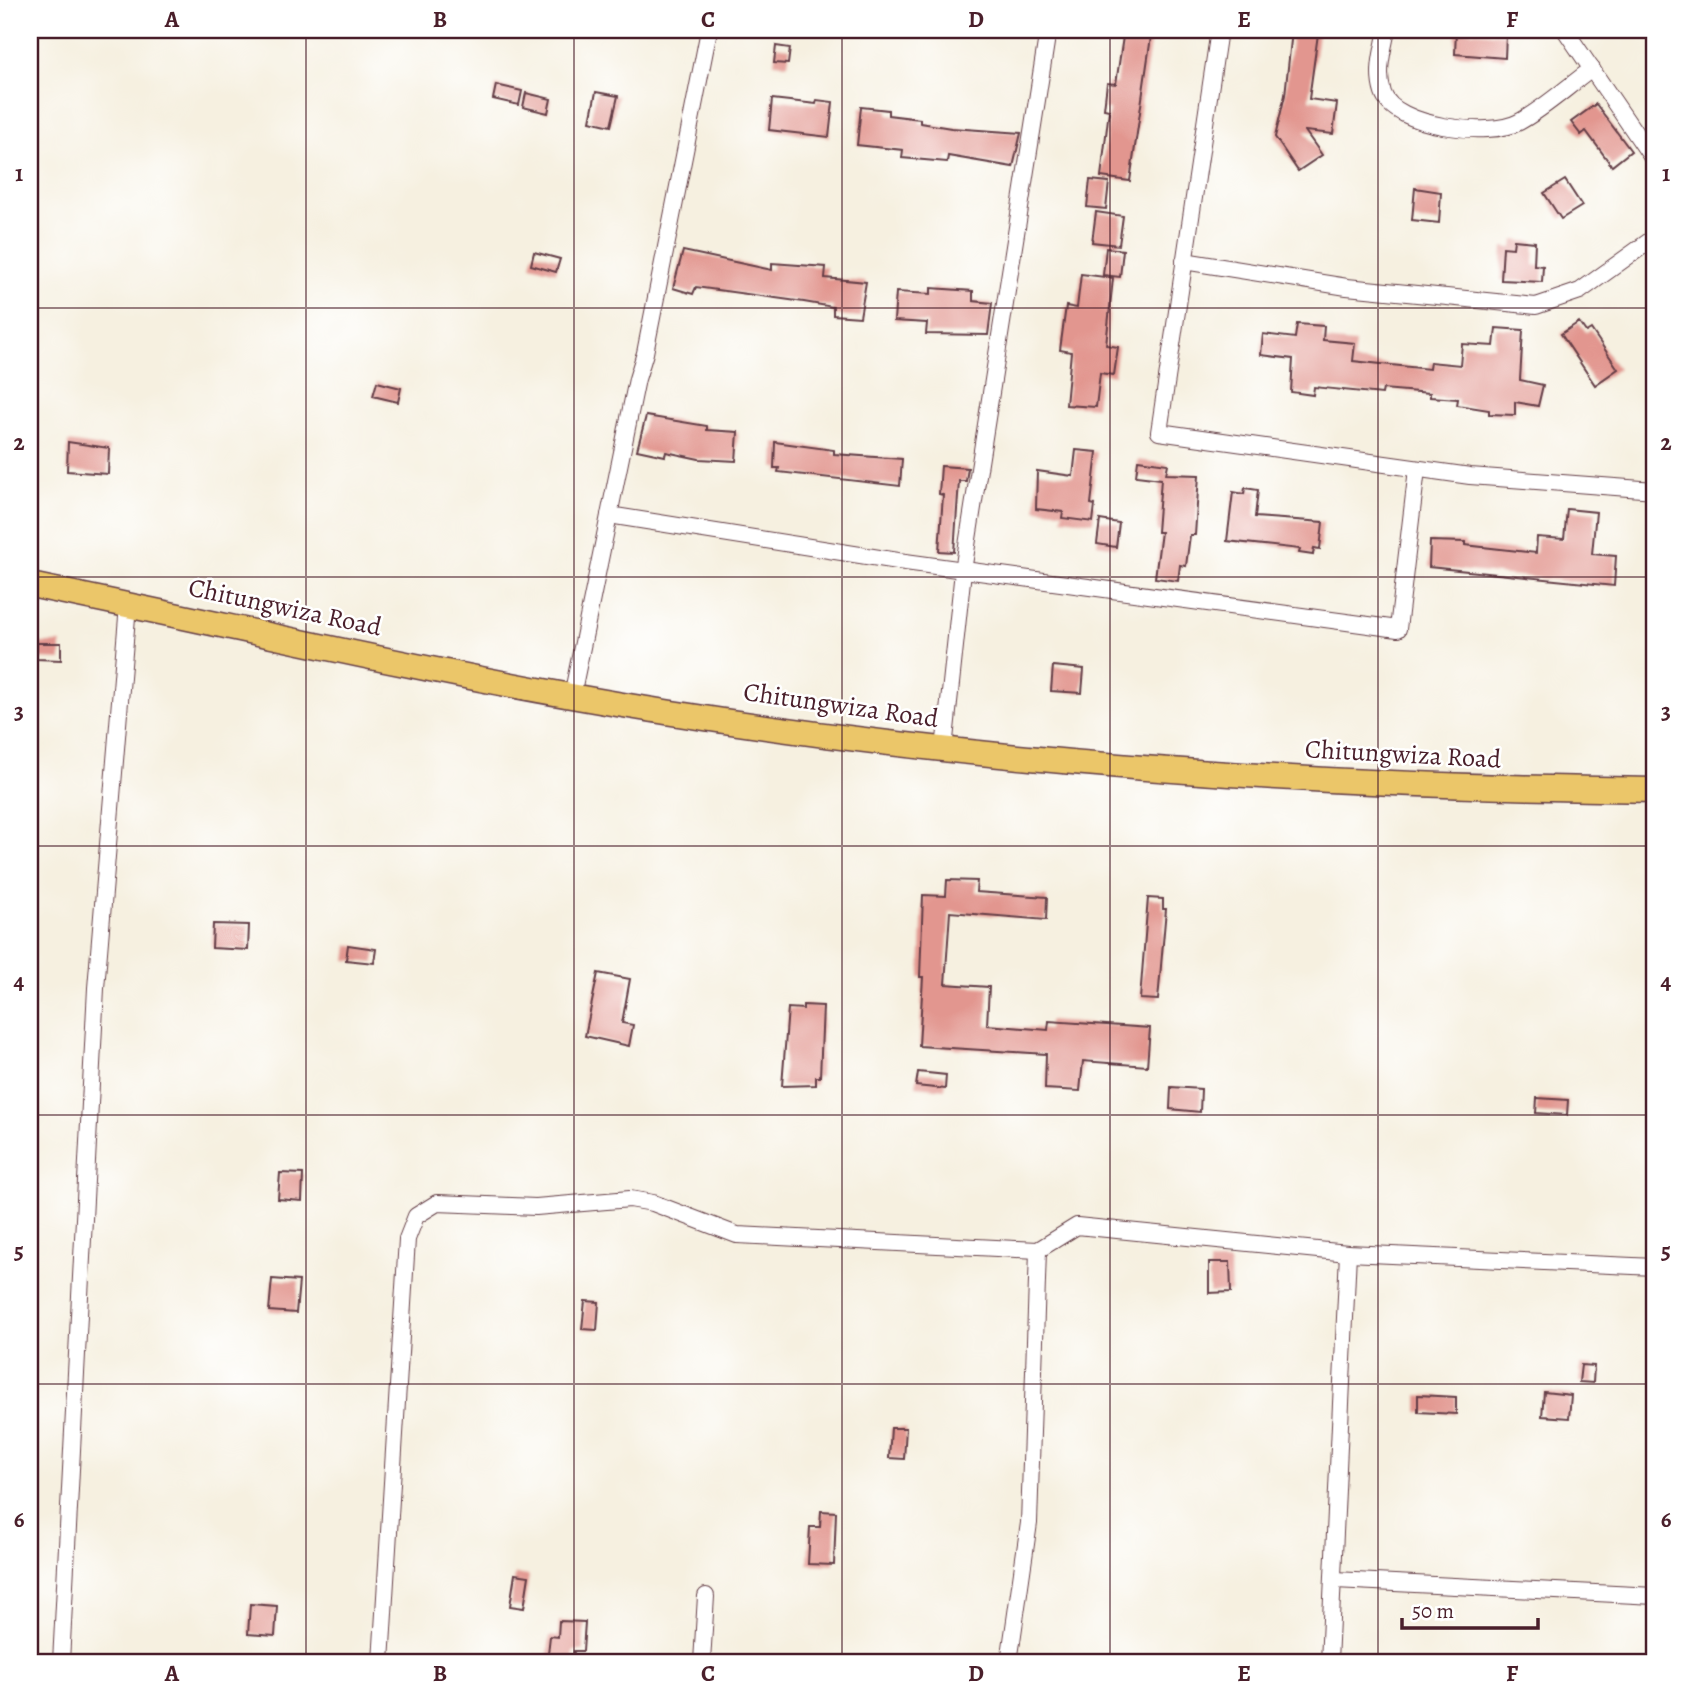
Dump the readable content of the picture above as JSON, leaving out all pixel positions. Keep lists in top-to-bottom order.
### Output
{
  "streets": {
    "main road": ["Chitungwiza Road"]
  },
  "scale_bar": "50 m",
  "grid": {
    "columns": [
      "A",
      "B",
      "C",
      "D",
      "E",
      "F"
    ],
    "rows": [
      "1",
      "2",
      "3",
      "4",
      "5",
      "6"
    ]
  }
}
